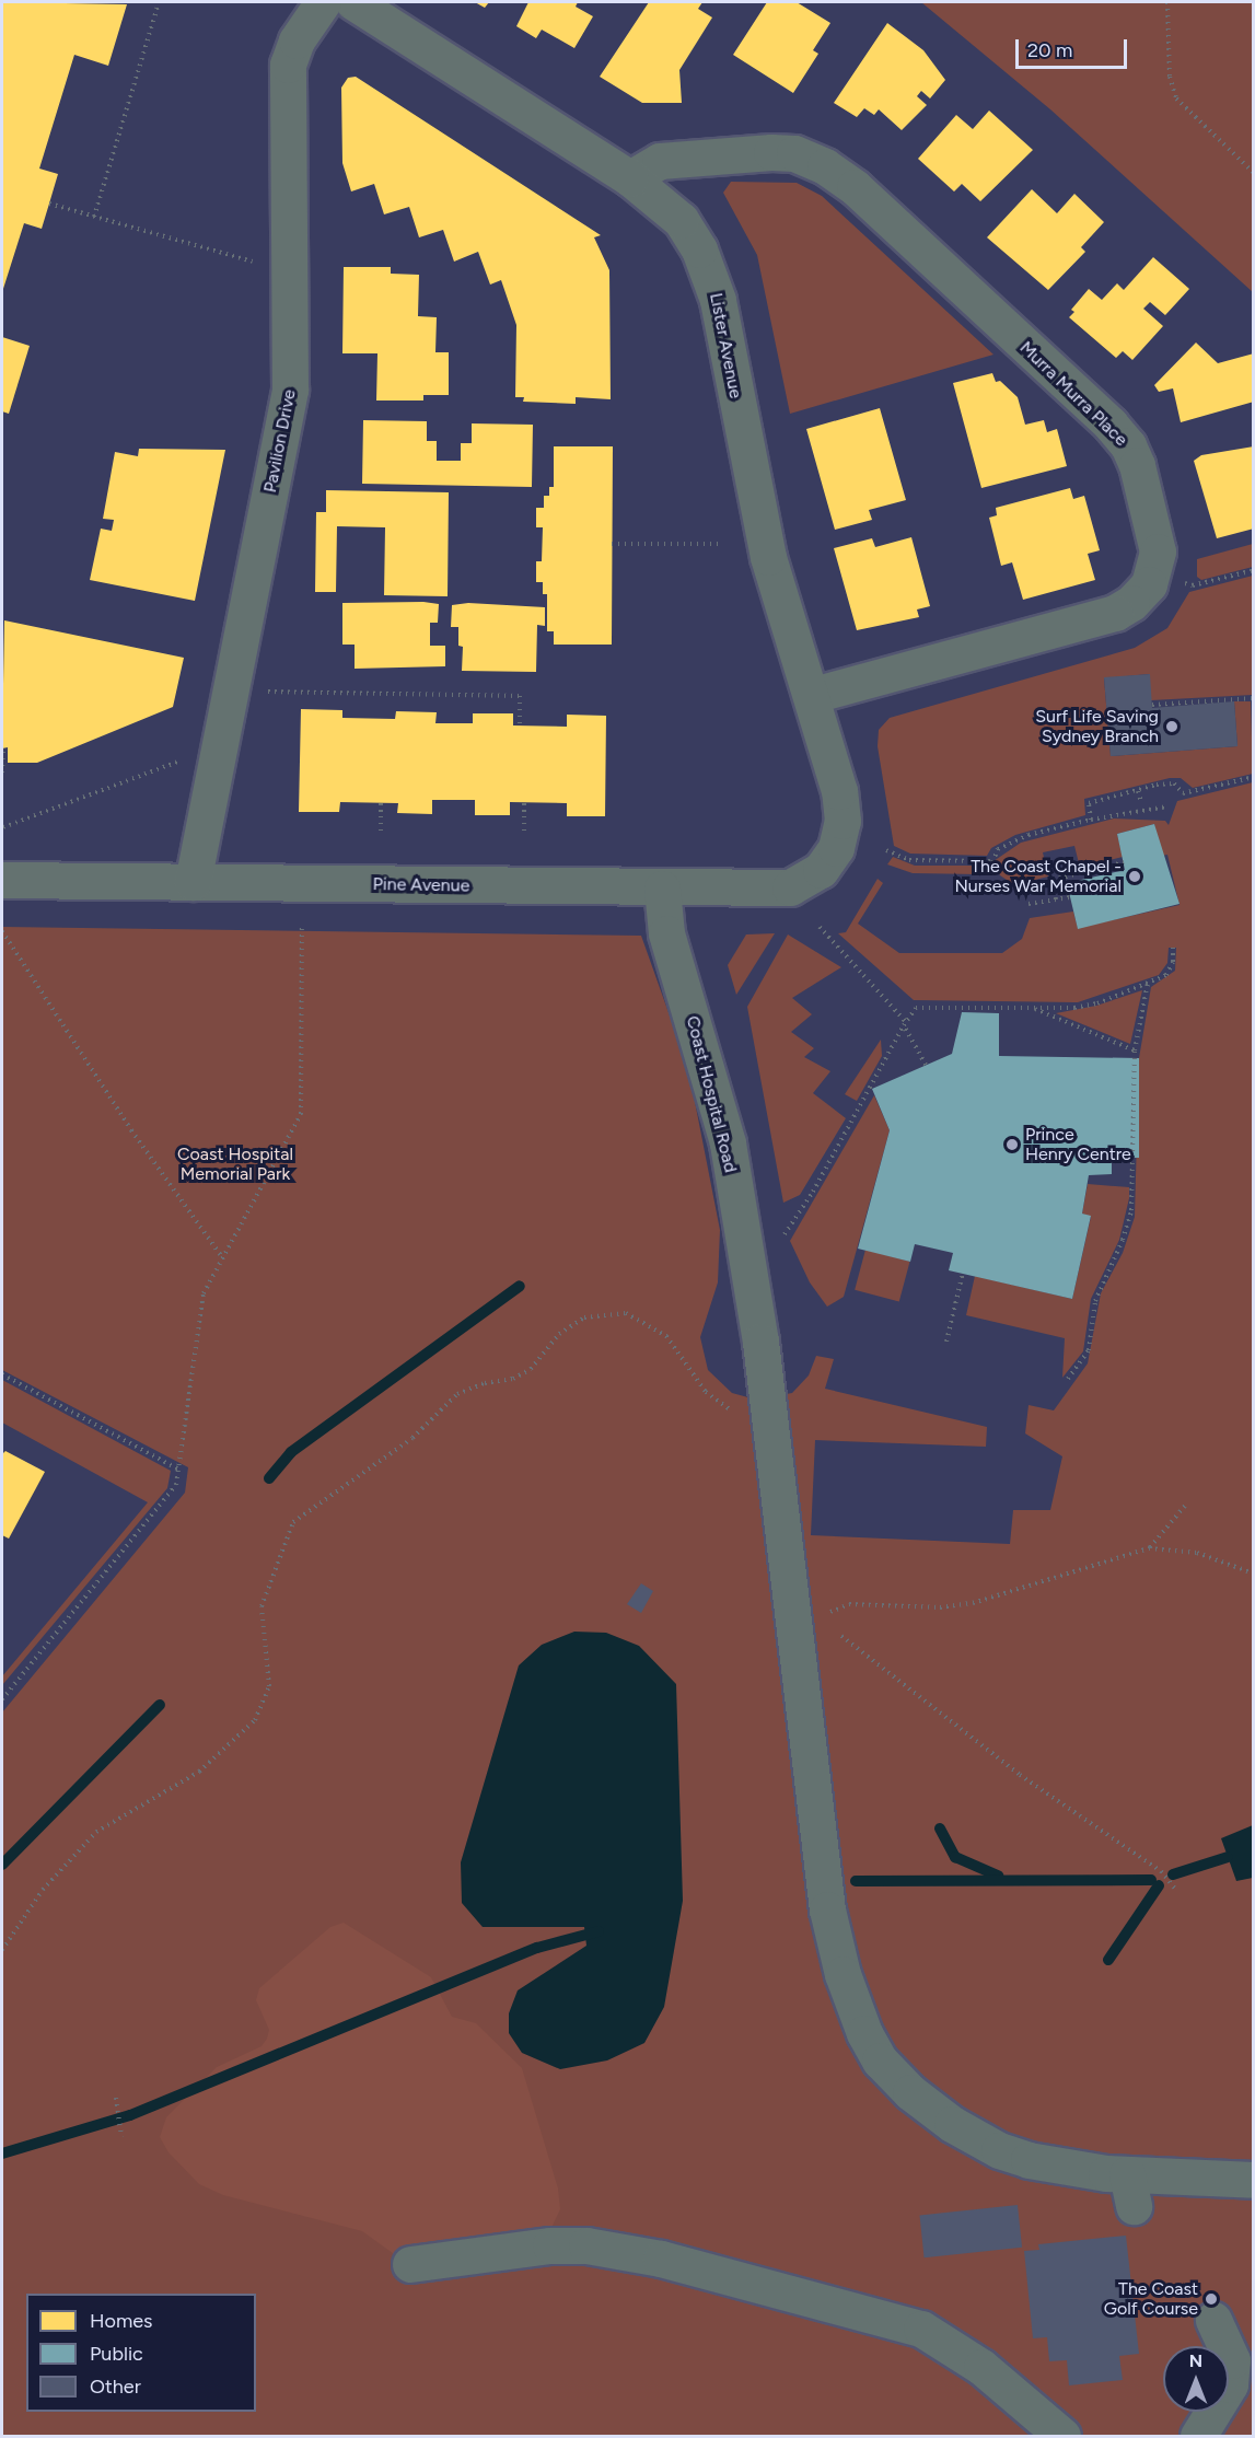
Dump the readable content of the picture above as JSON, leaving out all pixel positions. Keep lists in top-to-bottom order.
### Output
{
  "streets": {
    "street": [
      "Lister Avenue",
      "Murra Murra Place",
      "Pavilion Drive",
      "Pine Avenue",
      "Coast Hospital Road"
    ]
  },
  "crossings": [
    ["Lister Avenue", "Murra Murra Place"],
    ["Lister Avenue", "Pine Avenue"],
    ["Pavilion Drive", "Pine Avenue"],
    ["Pine Avenue", "Coast Hospital Road"]
  ],
  "parks": ["Coast Hospital Memorial Park"],
  "places": [
    "Surf Life Saving Sydney Branch",
    "The Coast Chapel - Nurses War Memorial",
    "Prince Henry Centre",
    "The Coast Golf Course"
  ],
  "legend": ["Homes", "Public", "Other"],
  "scale_bar": "20 m",
  "north": "top"
}
